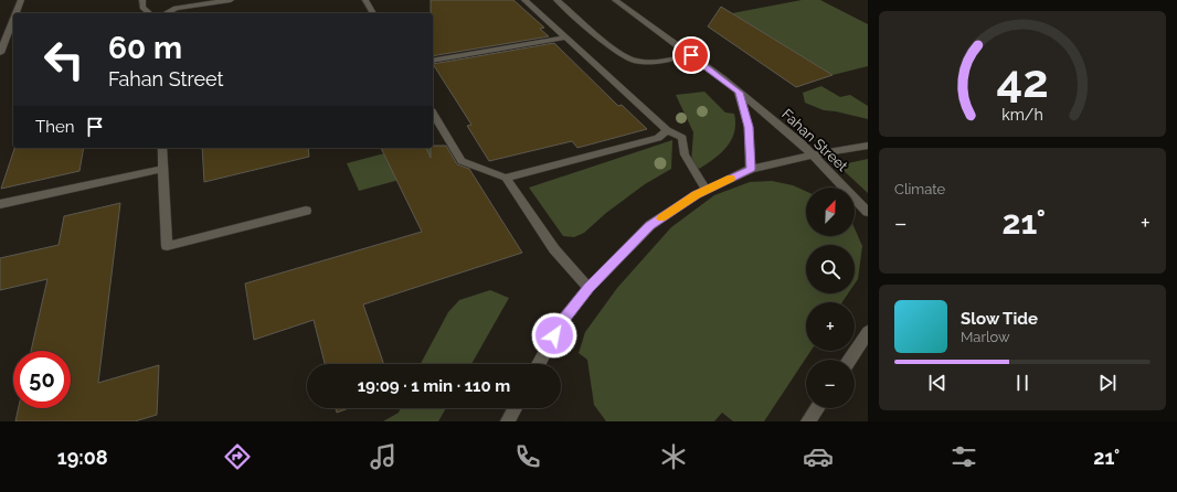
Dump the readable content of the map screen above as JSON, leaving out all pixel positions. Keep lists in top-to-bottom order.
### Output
{
  "streets": {
    "street": ["Fahan Street"]
  },
  "north": "top right",
  "page": {
    "turn": ["60 m", "Fahan Street"],
    "then": "Then",
    "tile": "Climate",
    "map_buttons": ["+", "−"],
    "heat": ["−", "21°", "+"],
    "song": ["Slow Tide", "Marlow"],
    "limit": "50",
    "trip": "19:09 · 1 min · 110 m",
    "tabs": ["19:08", "21°"],
    "gauge": ["42", "km/h"]
  }
}
